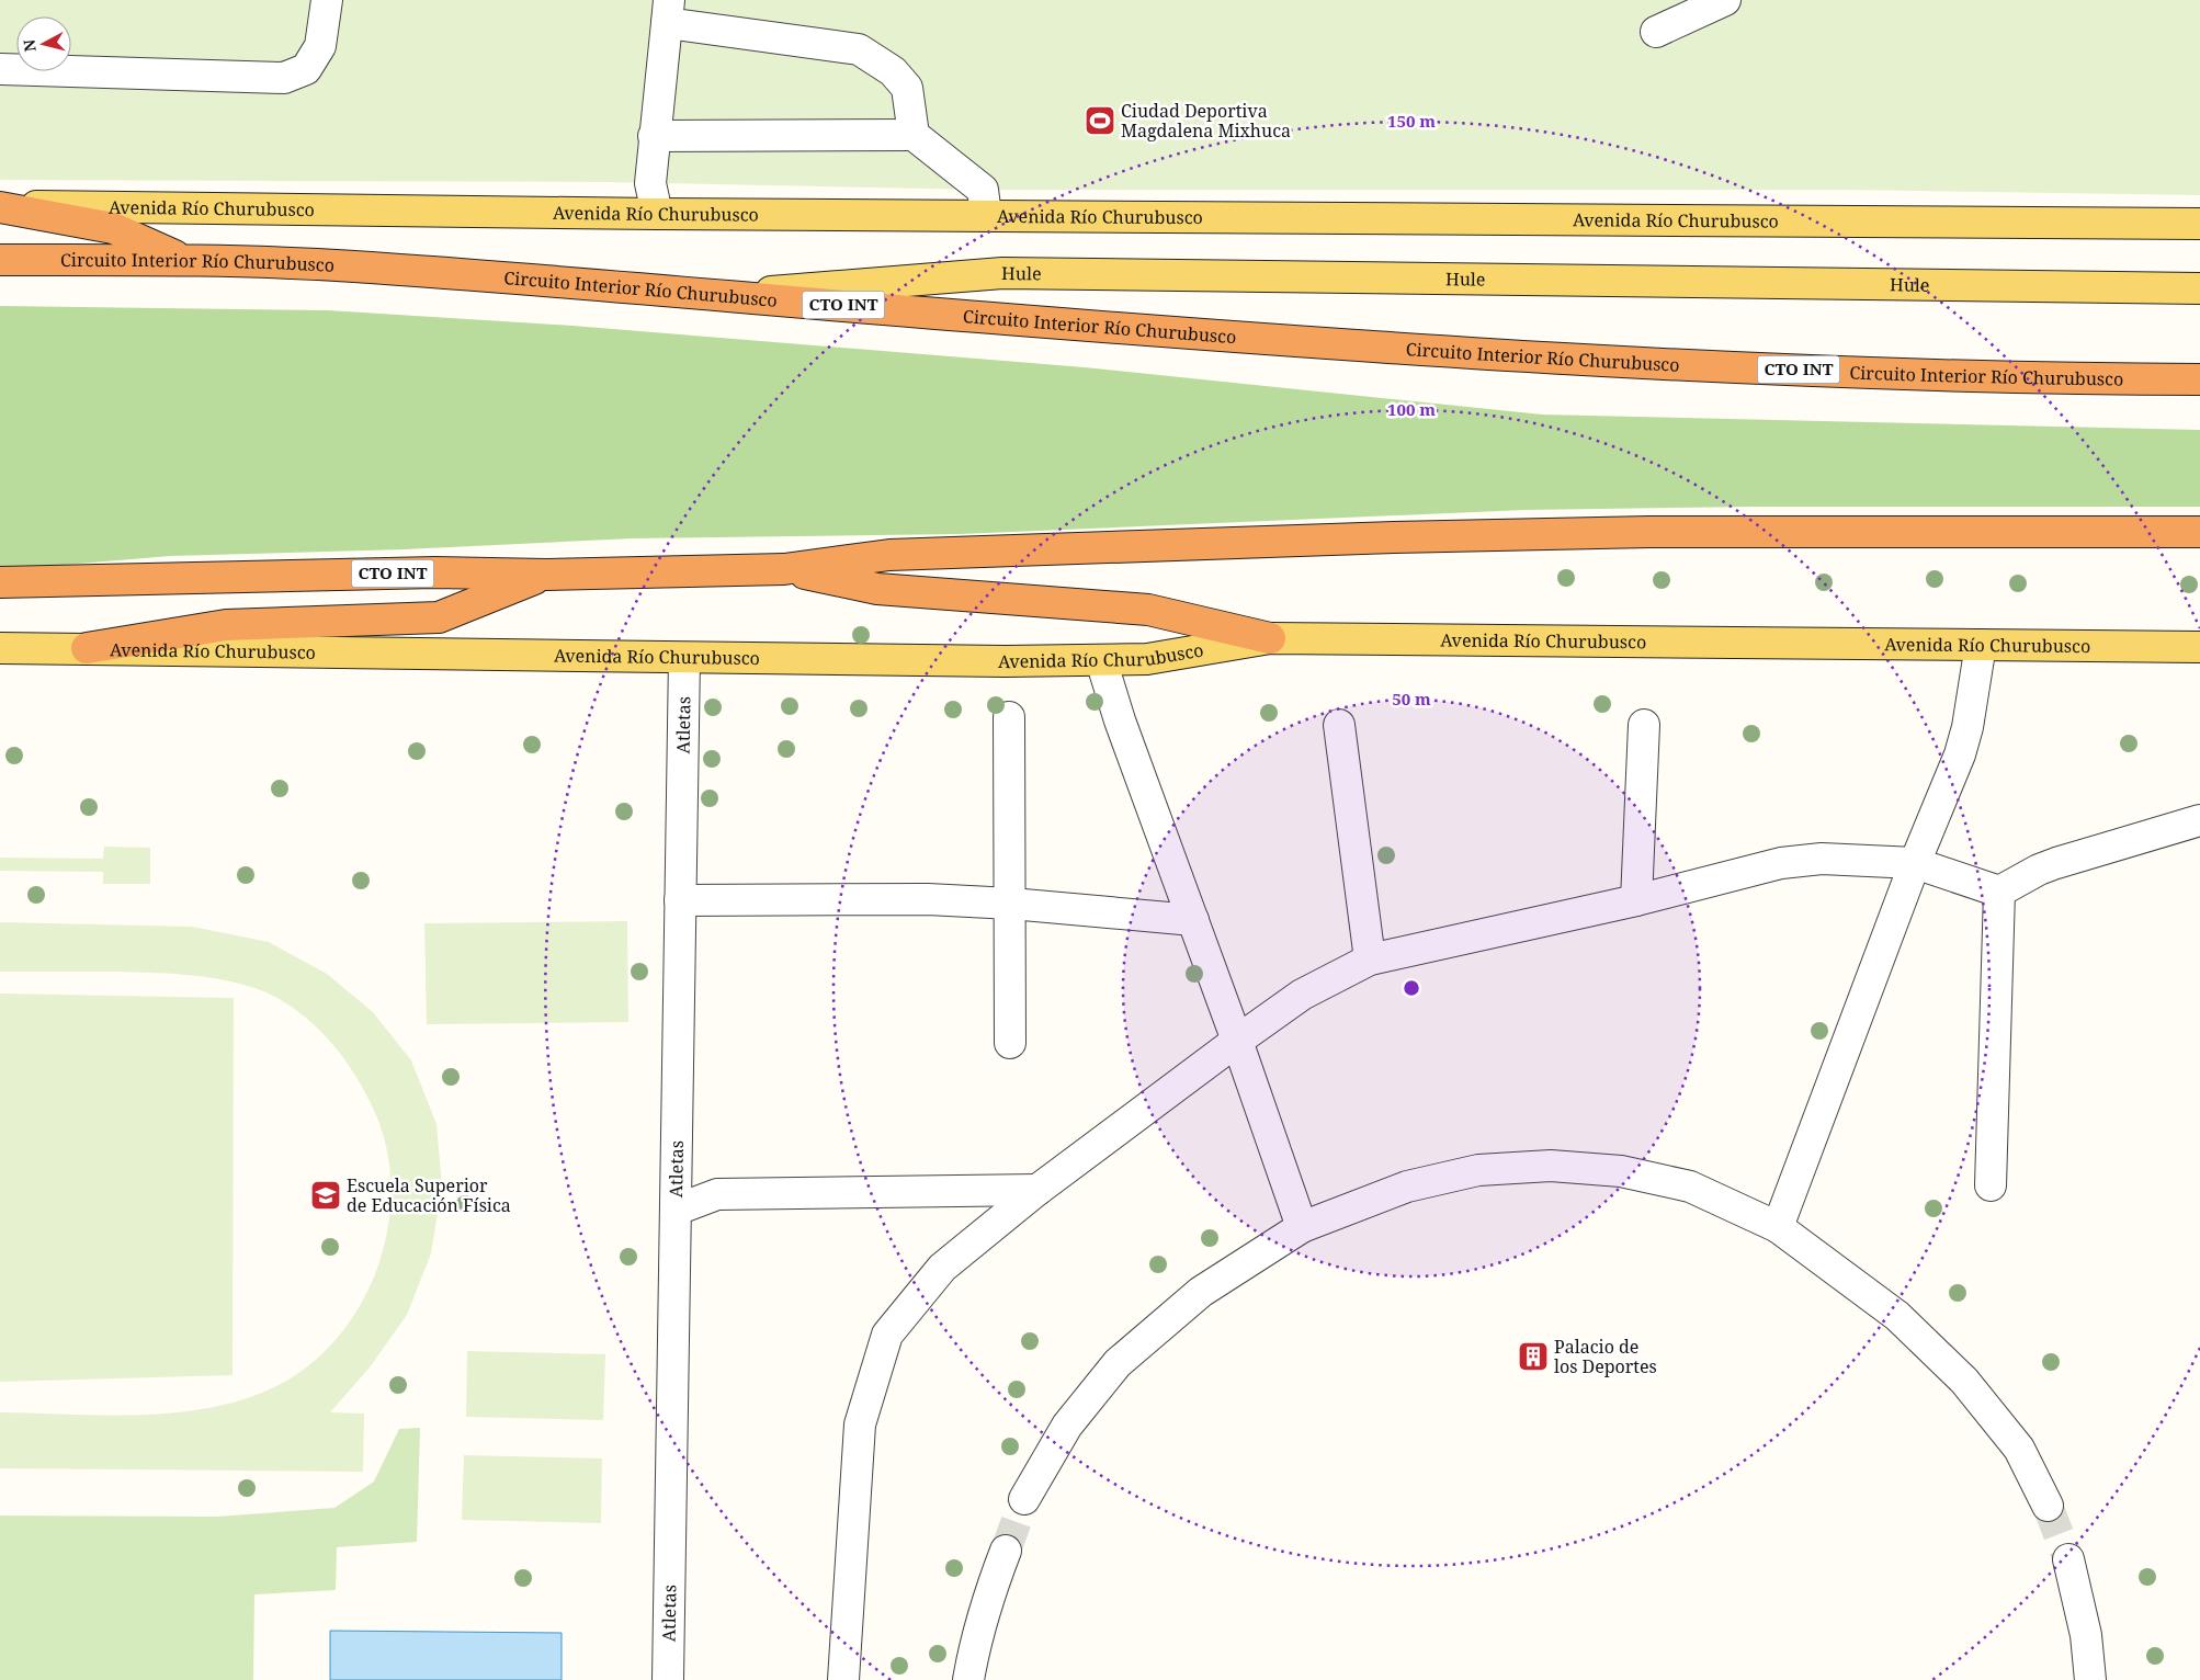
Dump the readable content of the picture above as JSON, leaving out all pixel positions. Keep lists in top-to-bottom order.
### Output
{
  "streets": {
    "highway": ["Circuito Interior Río Churubusco", "CTO INT"],
    "main road": ["Avenida Río Churubusco", "Hule"],
    "street": ["Atletas"]
  },
  "crossings": [
    ["Avenida Río Churubusco", "Atletas"],
    ["Circuito Interior Río Churubusco", "Hule"]
  ],
  "places": {
    "sports": ["Ciudad Deportiva Magdalena Mixhuca"],
    "school or university": ["Escuela Superior de Educación Física"],
    "building": ["Palacio de los Deportes"]
  },
  "north": "left",
  "rings": ["150 m", "100 m", "50 m"]
}
